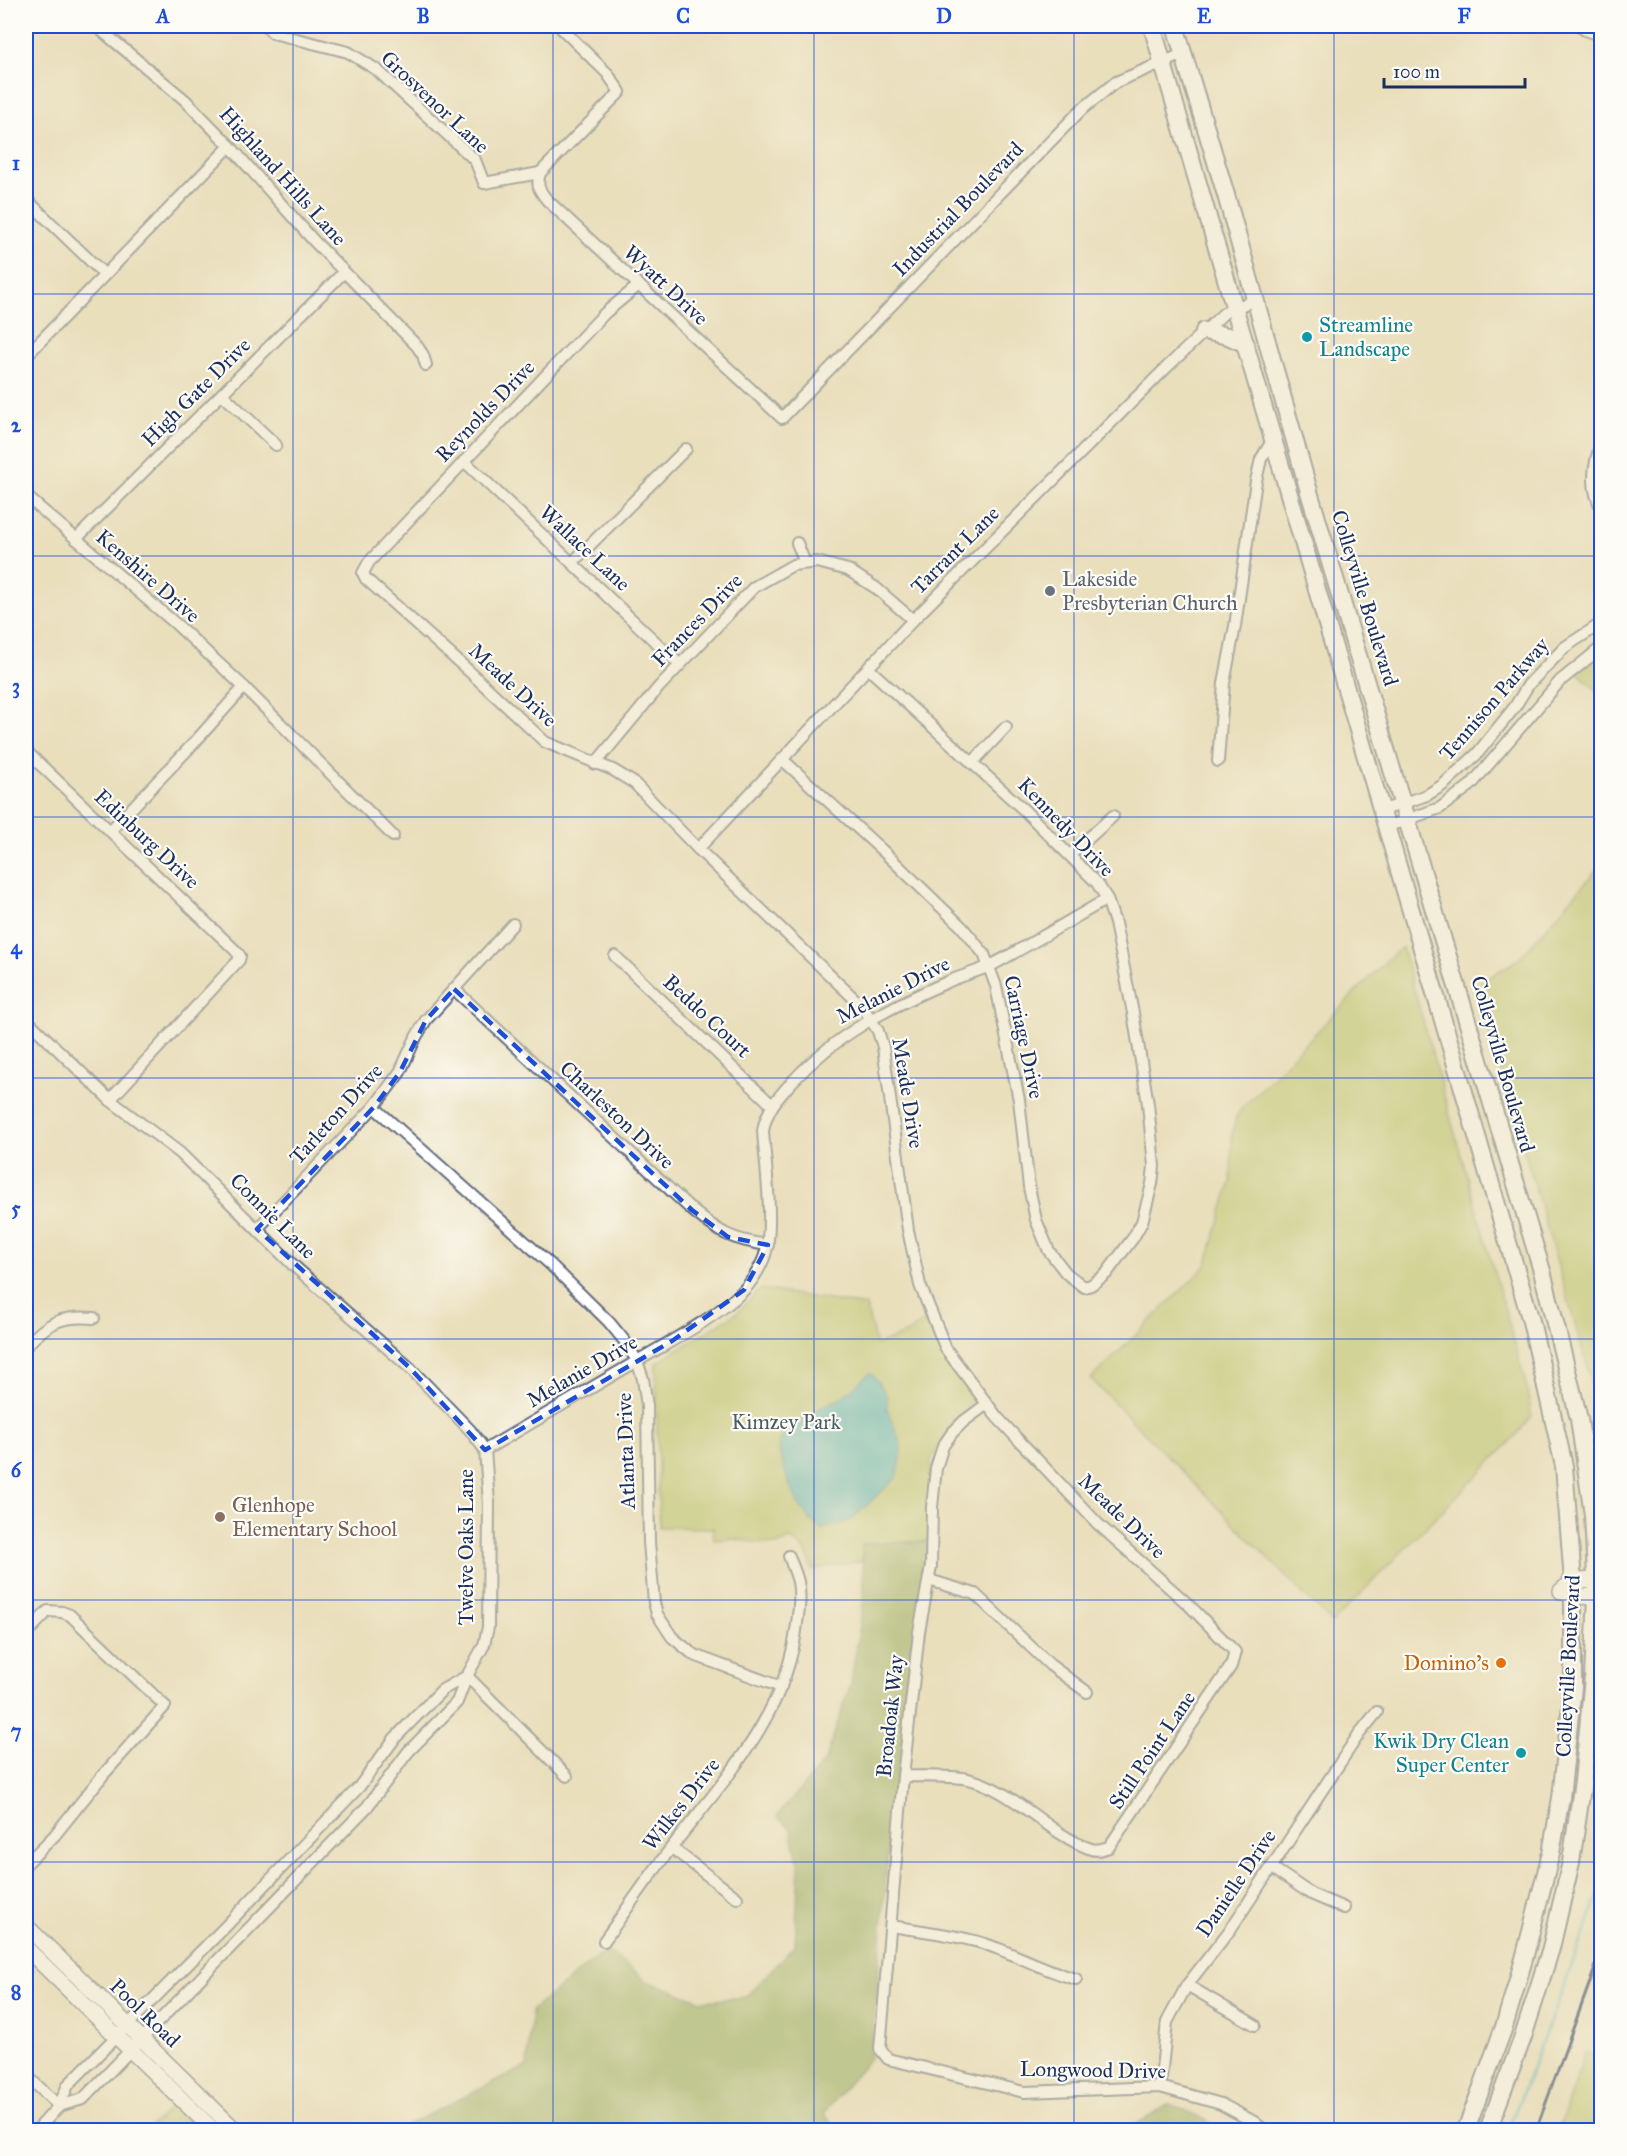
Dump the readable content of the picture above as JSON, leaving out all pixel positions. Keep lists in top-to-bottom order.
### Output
{
  "streets": {
    "main road": ["Colleyville Boulevard", "Pool Road"],
    "street": [
      "Grosvenor Lane",
      "Highland Hills Lane",
      "Industrial Boulevard",
      "Wyatt Drive",
      "High Gate Drive",
      "Reynolds Drive",
      "Wallace Lane",
      "Tarrant Lane",
      "Kenshire Drive",
      "Frances Drive",
      "Meade Drive",
      "Tennison Parkway",
      "Kennedy Drive",
      "Edinburg Drive",
      "Melanie Drive",
      "Beddo Court",
      "Carriage Drive",
      "Tarleton Drive",
      "Charleston Drive",
      "Connie Lane",
      "Atlanta Drive",
      "Twelve Oaks Lane",
      "Broadoak Way",
      "Still Point Lane",
      "Wilkes Drive",
      "Danielle Drive",
      "Longwood Drive"
    ]
  },
  "crossings": [
    ["Grosvenor Lane", "Wyatt Drive"],
    ["Highland Hills Lane", "High Gate Drive"],
    ["Industrial Boulevard", "Wyatt Drive"],
    ["Industrial Boulevard", "Colleyville Boulevard"],
    ["Wyatt Drive", "Reynolds Drive"],
    ["High Gate Drive", "Kenshire Drive"],
    ["Reynolds Drive", "Wallace Lane"],
    ["Reynolds Drive", "Meade Drive"],
    ["Wallace Lane", "Frances Drive"],
    ["Tarrant Lane", "Colleyville Boulevard"],
    ["Tarrant Lane", "Frances Drive"],
    ["Tarrant Lane", "Meade Drive"],
    ["Tarrant Lane", "Kennedy Drive"],
    ["Tarrant Lane", "Carriage Drive"],
    ["Colleyville Boulevard", "Tennison Parkway"],
    ["Frances Drive", "Meade Drive"],
    ["Meade Drive", "Melanie Drive"],
    ["Meade Drive", "Broadoak Way"],
    ["Meade Drive", "Still Point Lane"],
    ["Kennedy Drive", "Melanie Drive"],
    ["Kennedy Drive", "Carriage Drive"],
    ["Edinburg Drive", "Connie Lane"],
    ["Melanie Drive", "Beddo Court"],
    ["Melanie Drive", "Carriage Drive"],
    ["Melanie Drive", "Charleston Drive"],
    ["Melanie Drive", "Connie Lane"],
    ["Melanie Drive", "Atlanta Drive"],
    ["Melanie Drive", "Twelve Oaks Lane"],
    ["Tarleton Drive", "Charleston Drive"],
    ["Tarleton Drive", "Connie Lane"],
    ["Tarleton Drive", "Atlanta Drive"],
    ["Connie Lane", "Twelve Oaks Lane"],
    ["Atlanta Drive", "Wilkes Drive"],
    ["Twelve Oaks Lane", "Pool Road"],
    ["Broadoak Way", "Still Point Lane"],
    ["Broadoak Way", "Longwood Drive"],
    ["Danielle Drive", "Longwood Drive"]
  ],
  "parks": ["Kimzey Park"],
  "places": [
    "Streamline Landscape",
    "Lakeside Presbyterian Church",
    "Glenhope Elementary School",
    "Domino's",
    "Kwik Dry Clean Super Center"
  ],
  "scale_bar": "100 m",
  "grid": {
    "columns": [
      "A",
      "B",
      "C",
      "D",
      "E",
      "F"
    ],
    "rows": [
      "1",
      "2",
      "3",
      "4",
      "5",
      "6",
      "7",
      "8"
    ]
  }
}
